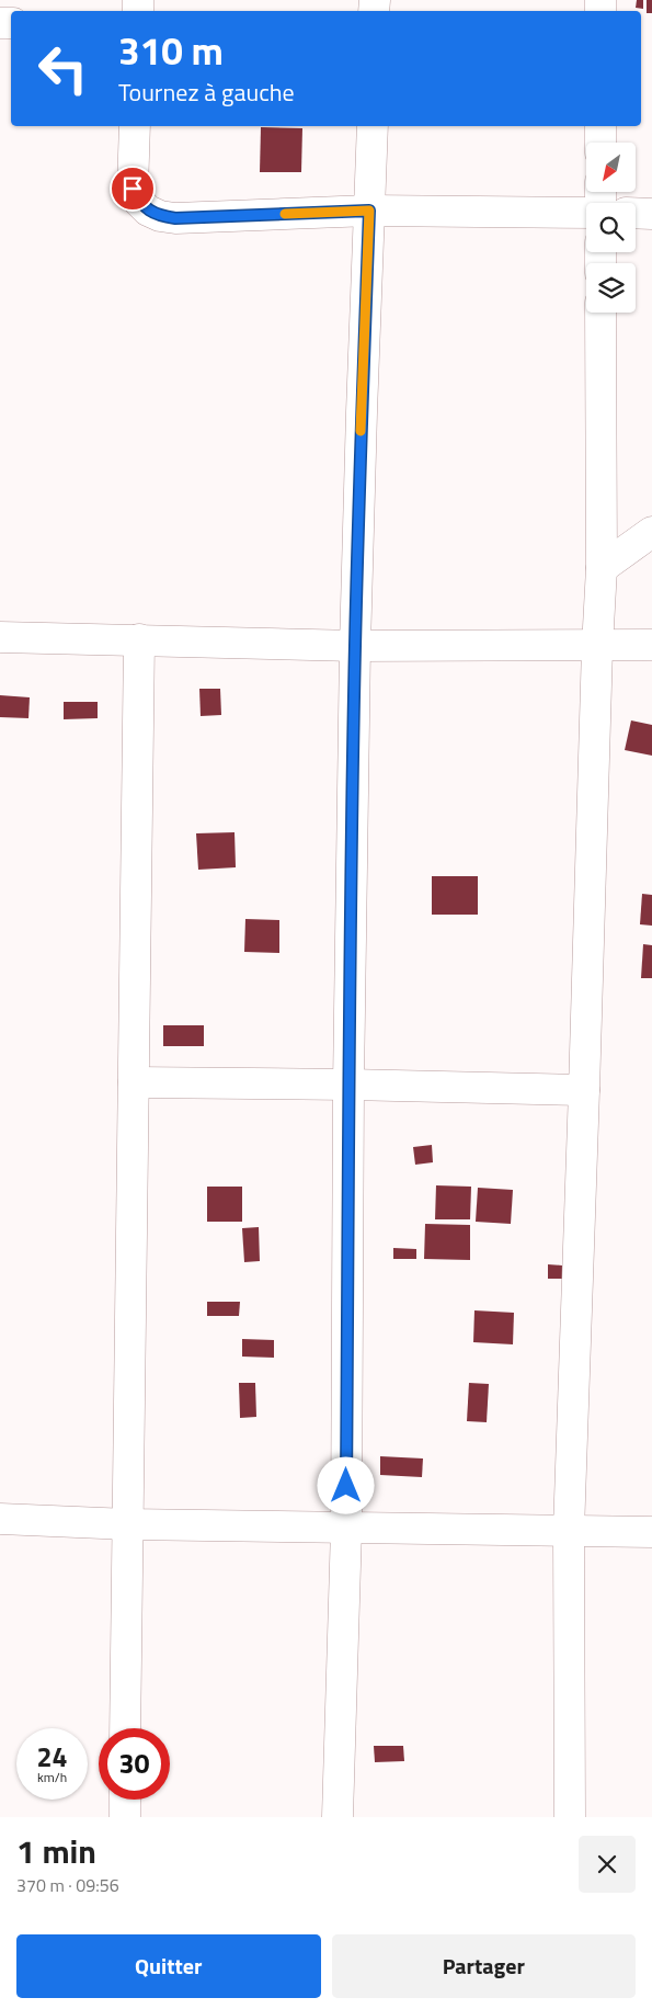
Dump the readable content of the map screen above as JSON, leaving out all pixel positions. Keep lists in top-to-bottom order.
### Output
{
  "north": "bottom left",
  "page": {
    "turn": ["310 m", "Tournez à gauche"],
    "speed": "24 km/h",
    "limit": "30",
    "heading": ["1 min", "370 m · 09:56"],
    "buttons": ["Quitter", "Partager"]
  }
}
